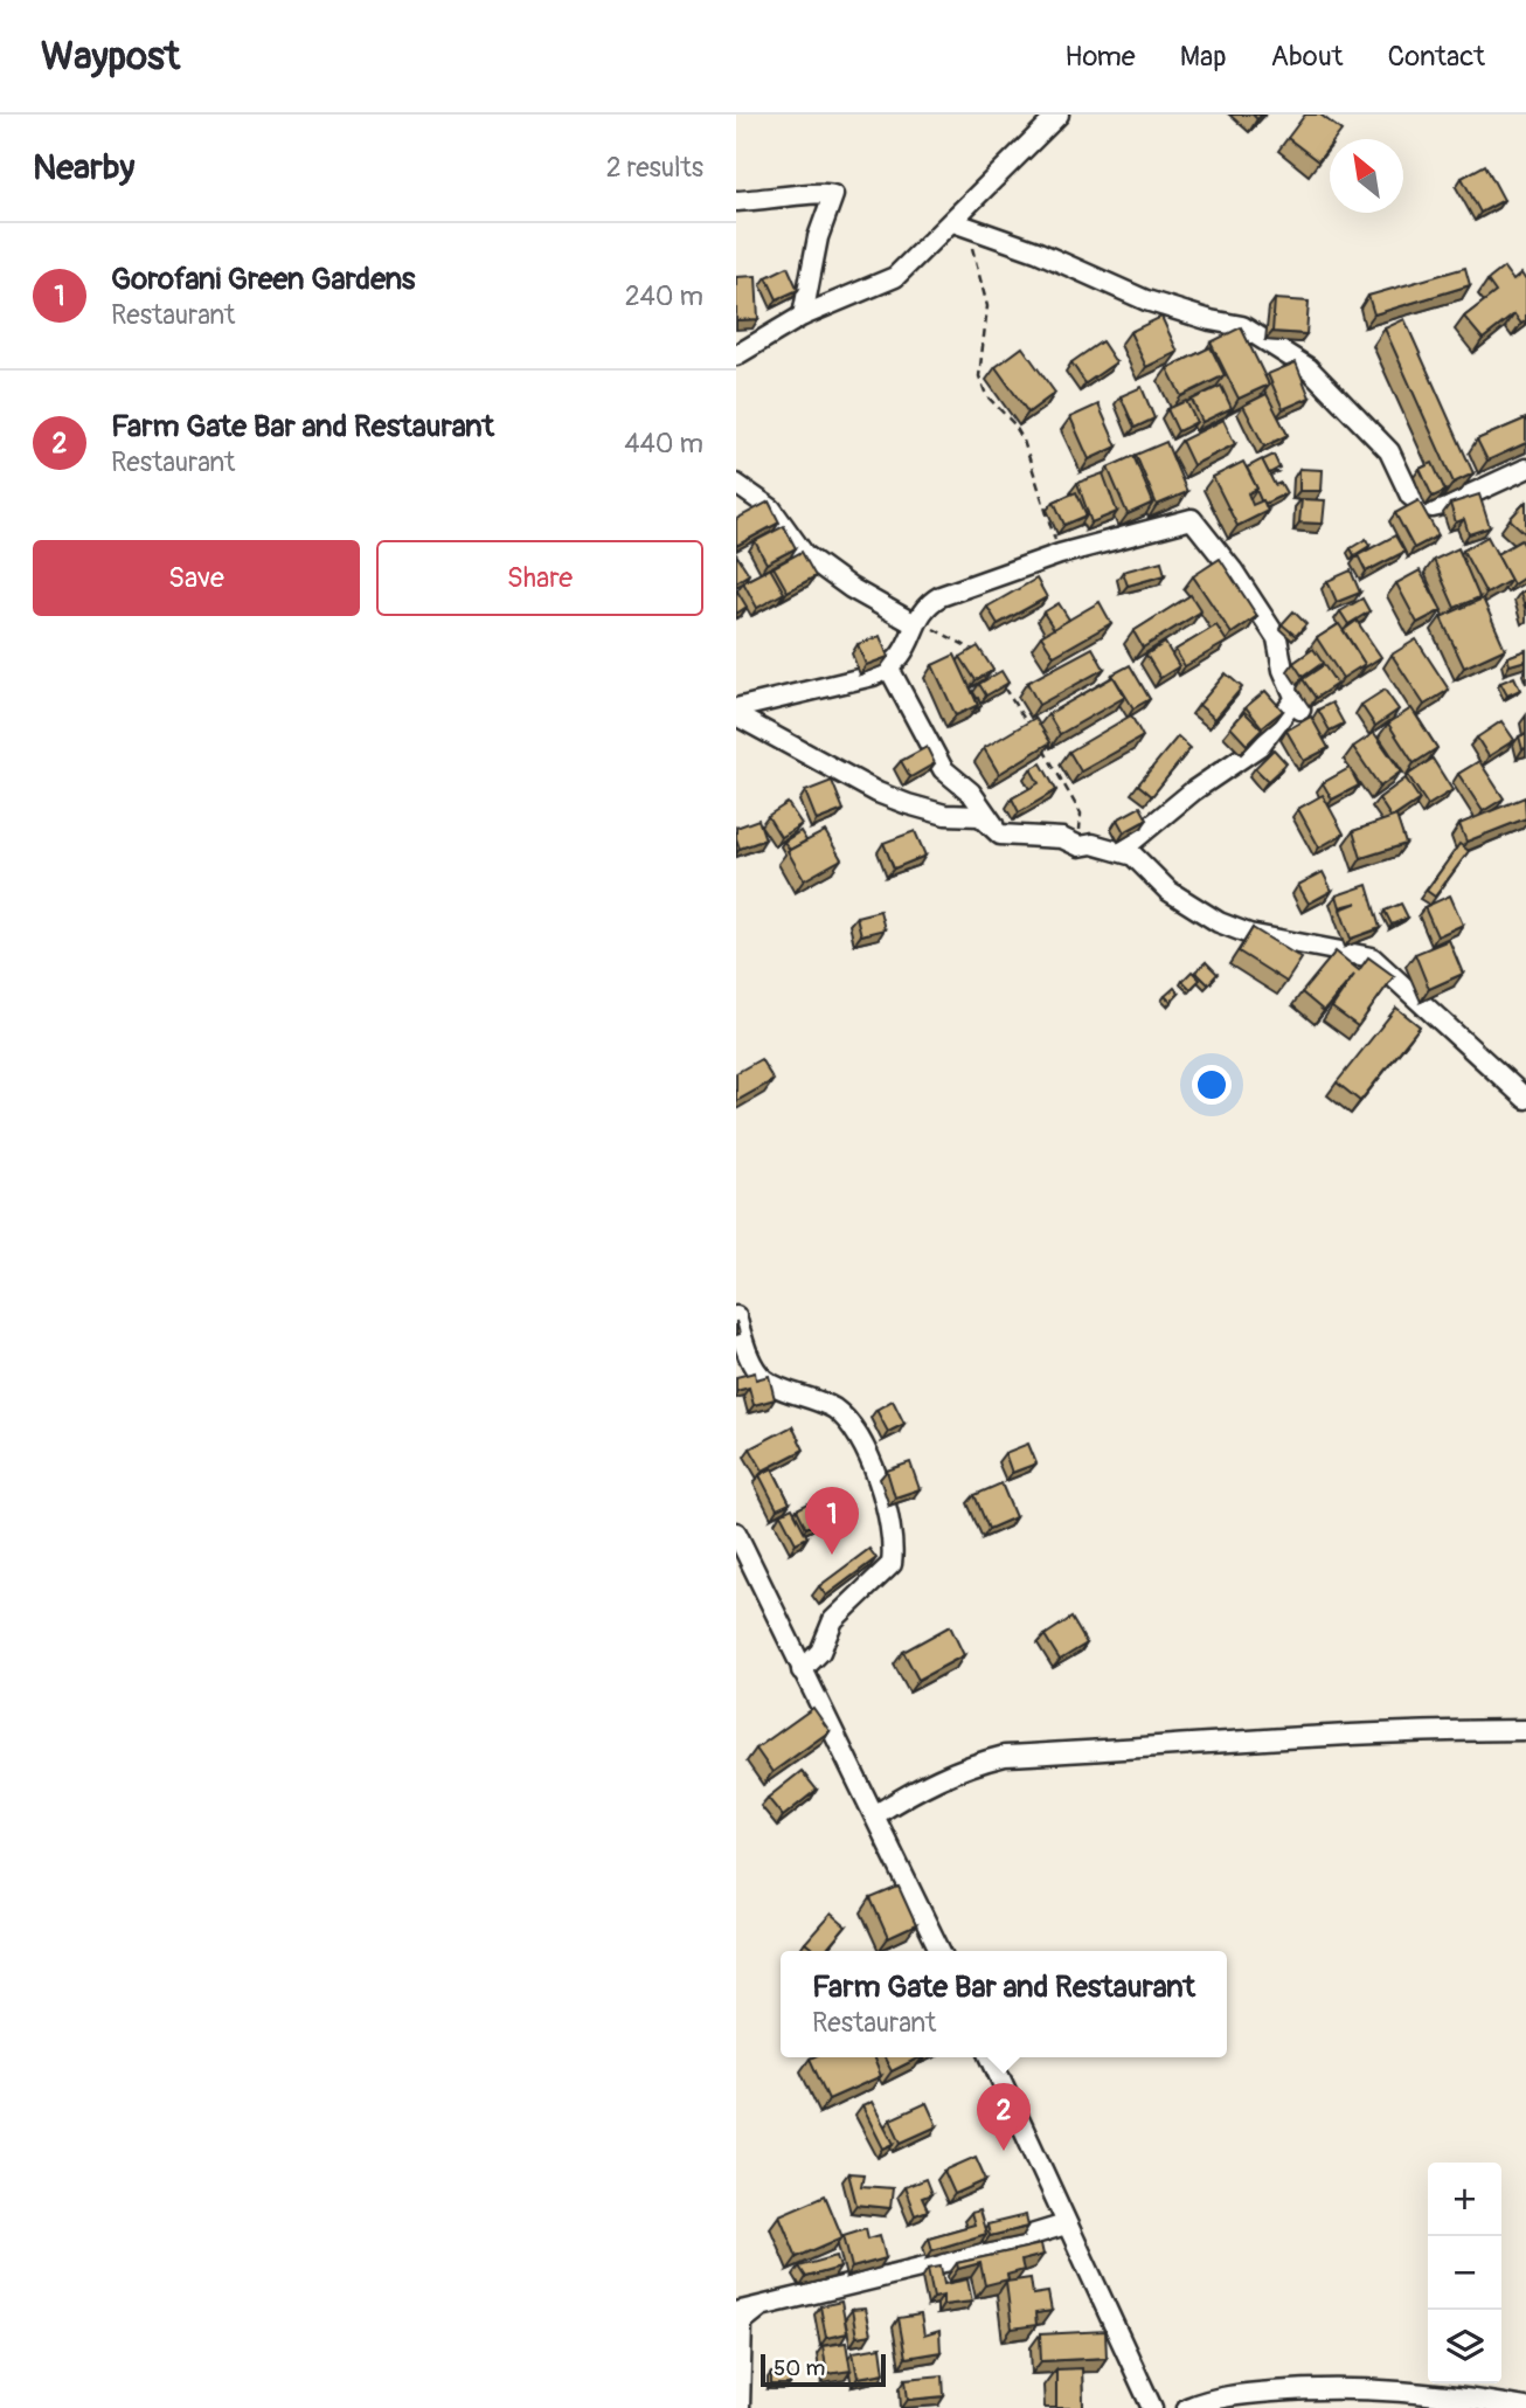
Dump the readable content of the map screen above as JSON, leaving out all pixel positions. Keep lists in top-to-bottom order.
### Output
{
  "scale_bar": "50 m",
  "north": "top left",
  "page": {
    "header": "Waypost",
    "nav": [
      "Home",
      "Map",
      "About",
      "Contact"
    ],
    "heading": ["Nearby", "2 results"],
    "list": [
      {
        "mark": "1",
        "name": "Gorofani Green Gardens",
        "note": "Restaurant",
        "value": "240 m"
      },
      {
        "mark": "2",
        "name": "Farm Gate Bar and Restaurant",
        "note": "Restaurant",
        "value": "440 m"
      }
    ],
    "buttons": ["Save", "Share"],
    "pins": ["1", "2"],
    "popup": ["Farm Gate Bar and Restaurant", "Restaurant"],
    "map_buttons": ["+", "−"],
    "scale": "50 m"
  }
}
